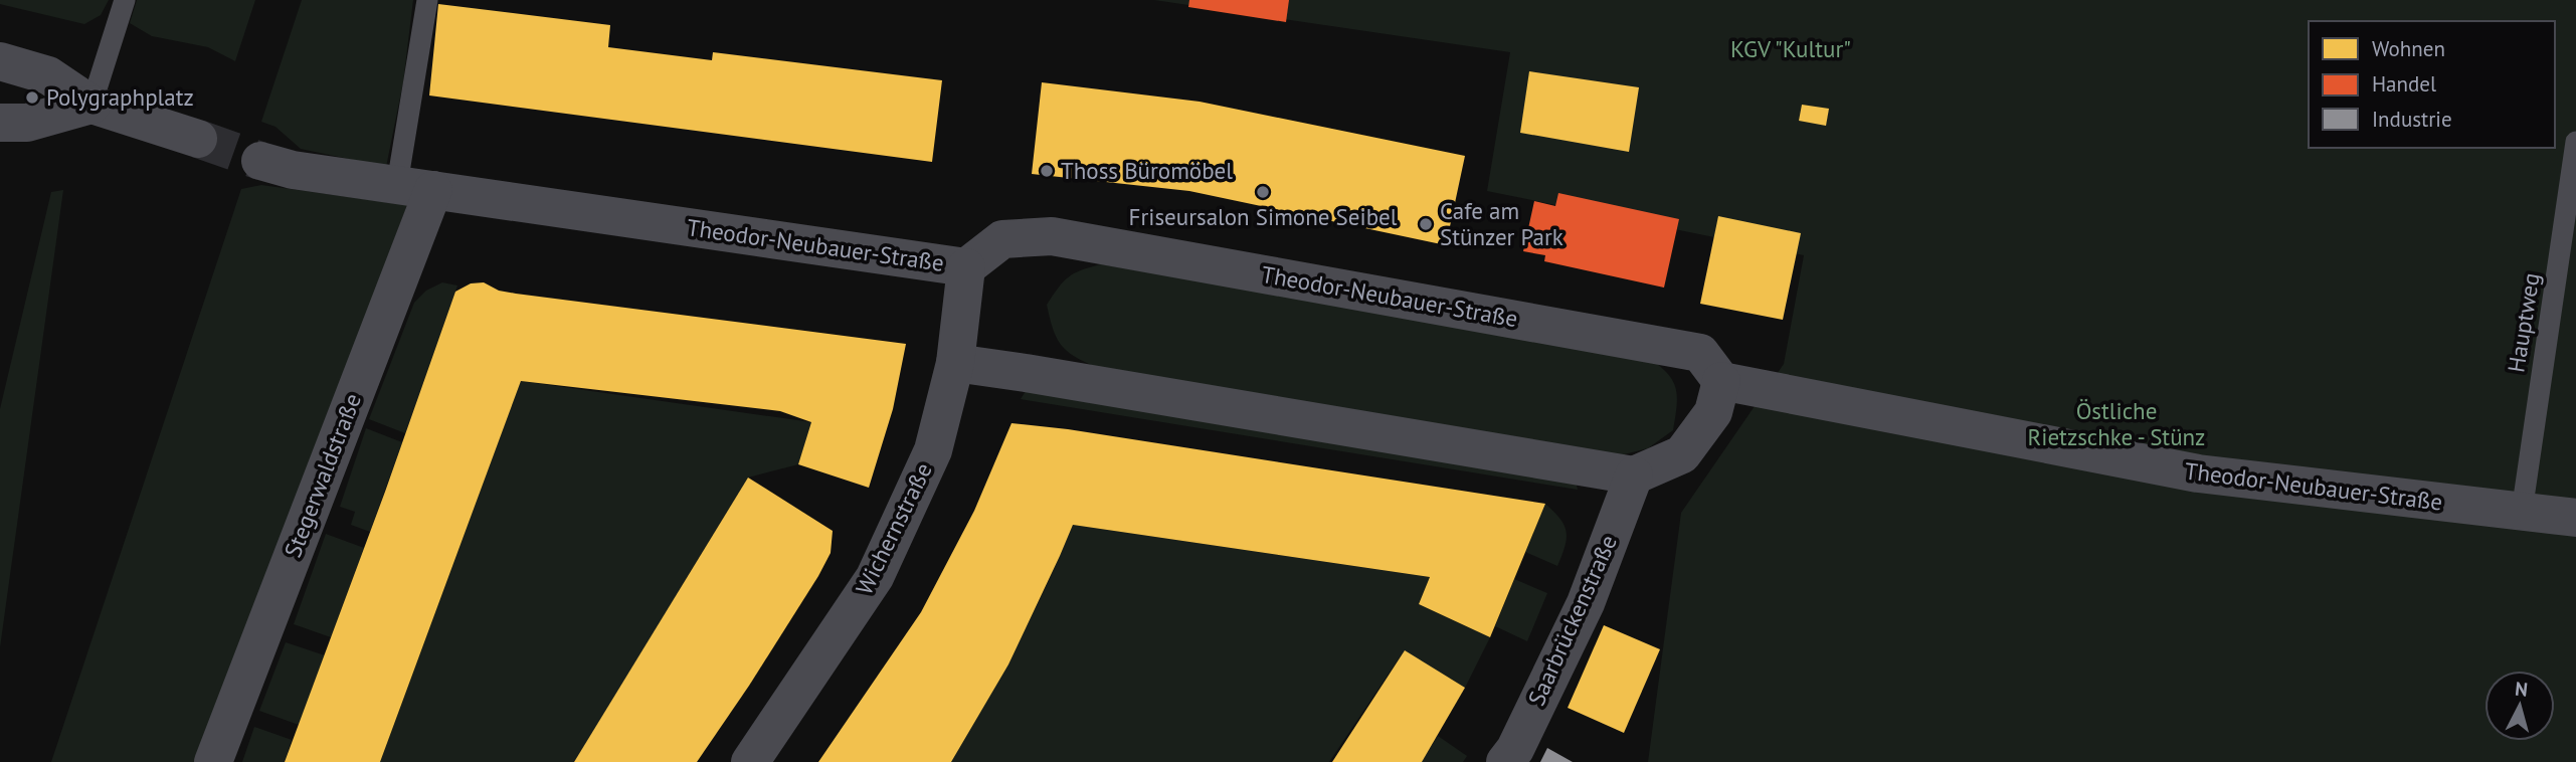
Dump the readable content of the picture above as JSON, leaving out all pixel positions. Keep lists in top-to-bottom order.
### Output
{
  "streets": {
    "street": [
      "Theodor-Neubauer-Straße",
      "Stegerwaldstraße",
      "Wichernstraße",
      "Saarbrückenstraße"
    ],
    "lane": ["Hauptweg"]
  },
  "crossings": [
    ["Theodor-Neubauer-Straße", "Hauptweg"],
    ["Theodor-Neubauer-Straße", "Stegerwaldstraße"],
    ["Theodor-Neubauer-Straße", "Wichernstraße"]
  ],
  "parks": ["KGV \"Kultur\"", "Östliche Rietzschke - Stünz"],
  "places": [
    "Polygraphplatz",
    "Thoss Büromöbel",
    "Friseursalon Simone Seibel",
    "Cafe am Stünzer Park"
  ],
  "legend": ["Wohnen", "Handel", "Industrie"],
  "north": "top"
}
